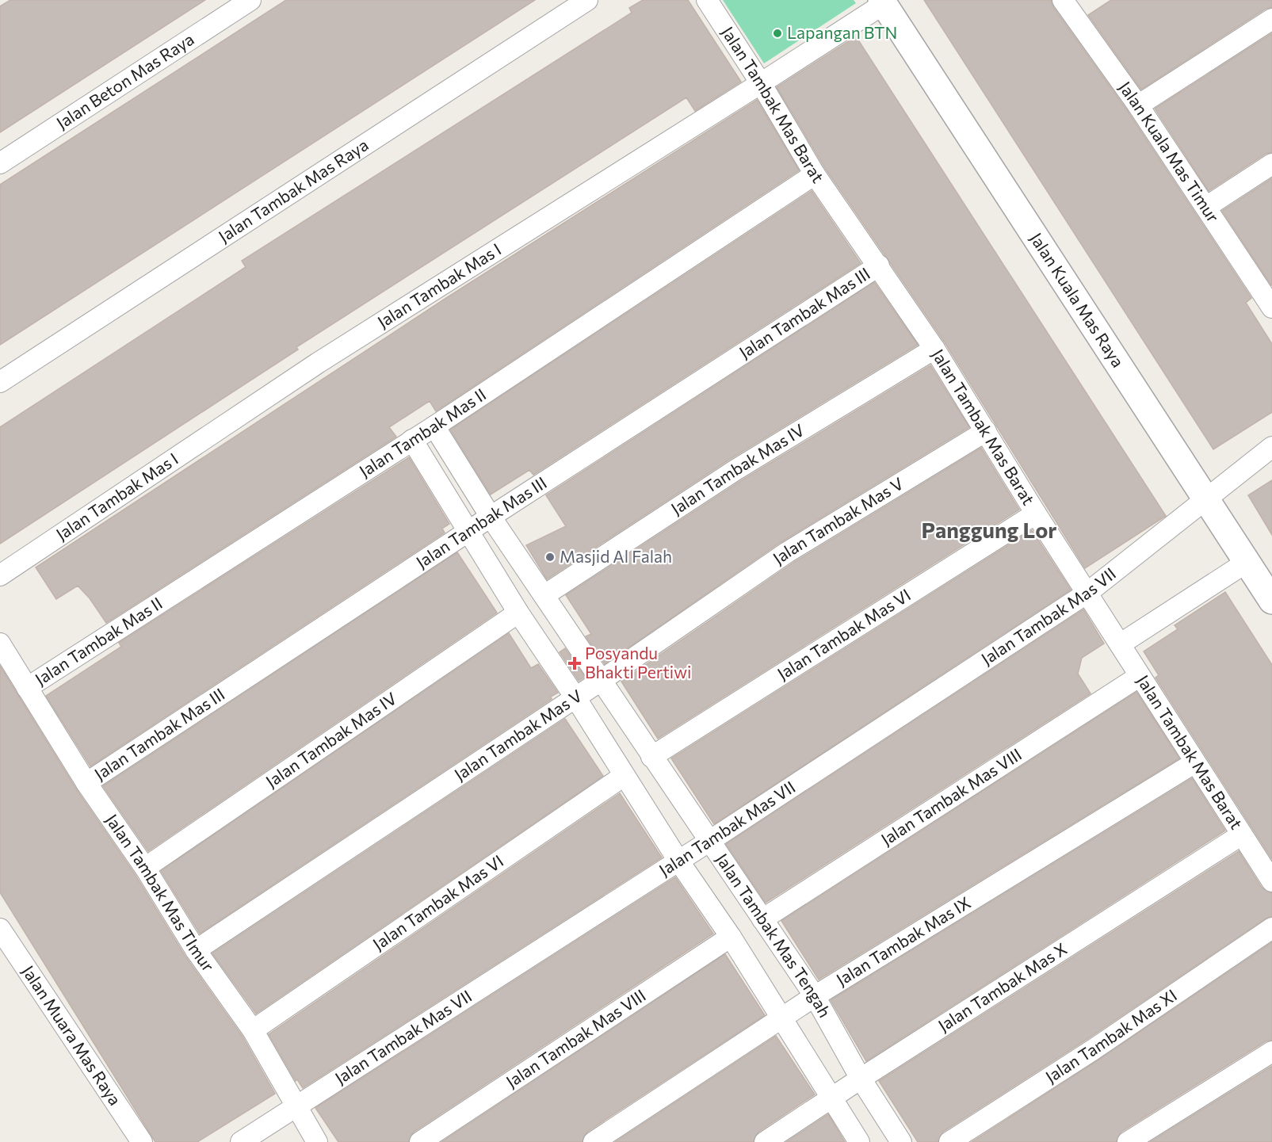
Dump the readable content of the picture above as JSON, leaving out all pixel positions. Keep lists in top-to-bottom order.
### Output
{
  "streets": {
    "street": [
      "Jalan Beton Mas Raya",
      "Jalan Tambak Mas Barat",
      "Jalan Kuala Mas Timur",
      "Jalan Tambak Mas Raya",
      "Jalan Tambak Mas I",
      "Jalan Kuala Mas Raya",
      "Jalan Tambak Mas III",
      "Jalan Tambak Mas II",
      "Jalan Tambak Mas IV",
      "Jalan Tambak Mas V",
      "Jalan Tambak Mas VII",
      "Jalan Tambak Mas VI",
      "Jalan Tambak Mas VIII",
      "Jalan Tambak Mas TImur",
      "Jalan Tambak Mas Tengah",
      "Jalan Tambak Mas IX",
      "Jalan Tambak Mas X",
      "Jalan Muara Mas Raya",
      "Jalan Tambak Mas XI"
    ]
  },
  "crossings": [
    ["Jalan Tambak Mas Barat", "Jalan Tambak Mas I"],
    ["Jalan Tambak Mas Barat", "Jalan Tambak Mas III"],
    ["Jalan Tambak Mas Barat", "Jalan Tambak Mas II"],
    ["Jalan Tambak Mas Barat", "Jalan Tambak Mas IV"],
    ["Jalan Tambak Mas Barat", "Jalan Tambak Mas V"],
    ["Jalan Tambak Mas Barat", "Jalan Tambak Mas VII"],
    ["Jalan Tambak Mas Barat", "Jalan Tambak Mas VI"],
    ["Jalan Tambak Mas Barat", "Jalan Tambak Mas VIII"],
    ["Jalan Tambak Mas Barat", "Jalan Tambak Mas IX"],
    ["Jalan Tambak Mas Barat", "Jalan Tambak Mas X"],
    ["Jalan Tambak Mas I", "Jalan Kuala Mas Raya"],
    ["Jalan Kuala Mas Raya", "Jalan Tambak Mas VII"],
    ["Jalan Tambak Mas III", "Jalan Tambak Mas TImur"],
    ["Jalan Tambak Mas III", "Jalan Tambak Mas Tengah"],
    ["Jalan Tambak Mas II", "Jalan Tambak Mas TImur"],
    ["Jalan Tambak Mas II", "Jalan Tambak Mas Tengah"],
    ["Jalan Tambak Mas IV", "Jalan Tambak Mas TImur"],
    ["Jalan Tambak Mas IV", "Jalan Tambak Mas Tengah"],
    ["Jalan Tambak Mas V", "Jalan Tambak Mas TImur"],
    ["Jalan Tambak Mas V", "Jalan Tambak Mas Tengah"],
    ["Jalan Tambak Mas VII", "Jalan Tambak Mas TImur"],
    ["Jalan Tambak Mas VII", "Jalan Tambak Mas Tengah"],
    ["Jalan Tambak Mas VI", "Jalan Tambak Mas TImur"],
    ["Jalan Tambak Mas VI", "Jalan Tambak Mas Tengah"],
    ["Jalan Tambak Mas VIII", "Jalan Tambak Mas Tengah"],
    ["Jalan Tambak Mas Tengah", "Jalan Tambak Mas IX"],
    ["Jalan Tambak Mas Tengah", "Jalan Tambak Mas X"]
  ],
  "districts": ["Panggung Lor"],
  "places": {
    "other": ["Lapangan BTN", "Masjid Al Falah"],
    "health": ["Posyandu Bhakti Pertiwi"]
  }
}
